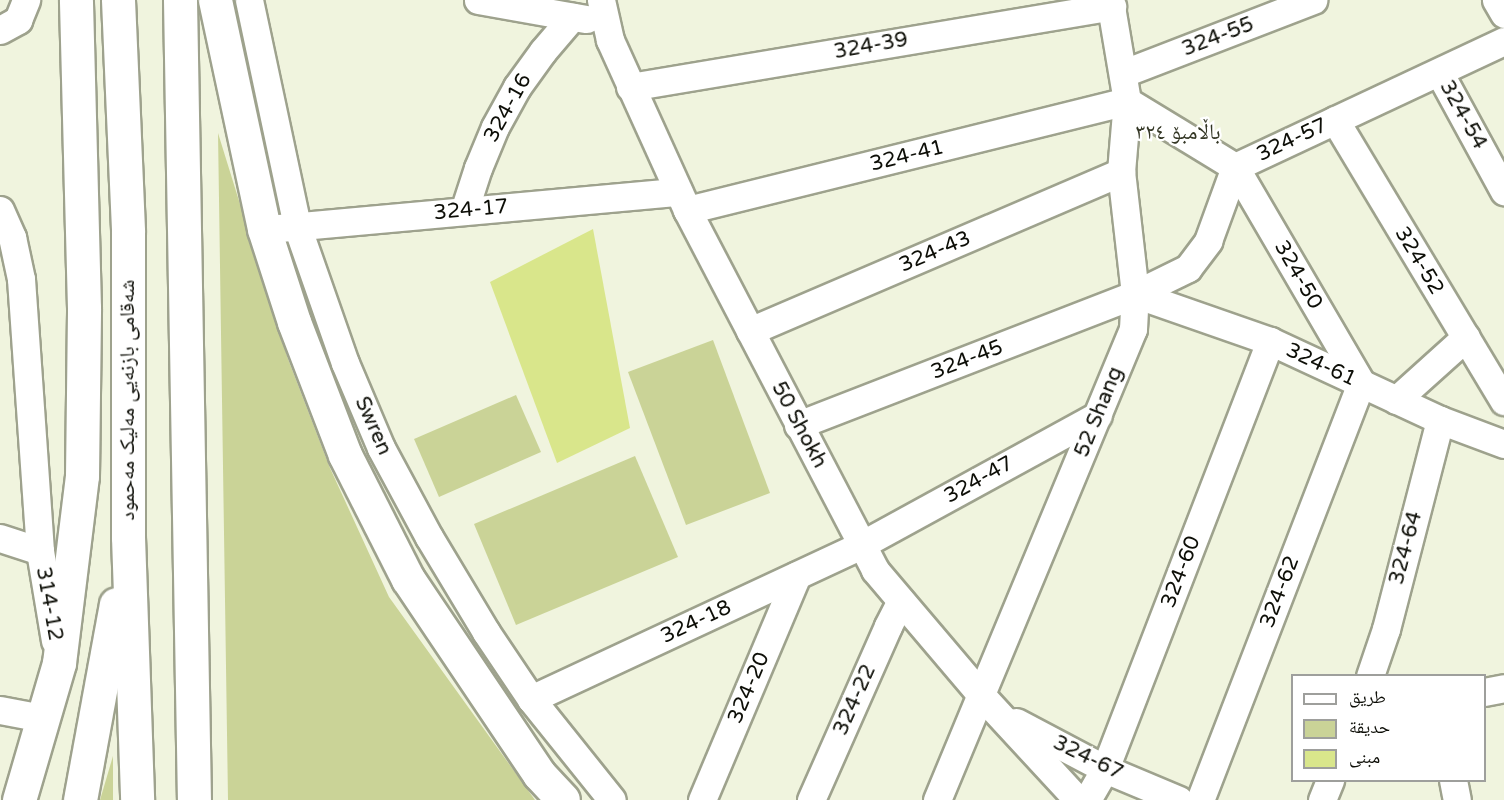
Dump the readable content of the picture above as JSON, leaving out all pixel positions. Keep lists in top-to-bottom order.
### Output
{
  "streets": {
    "main road": ["شەقامی بازنەیی مەلیک مەحمود"],
    "street": [
      "324-55",
      "324-39",
      "324-16",
      "324-54",
      "324-57",
      "324-41",
      "324-17",
      "324-43",
      "324-52",
      "324-50",
      "324-45",
      "324-61",
      "52 Shang",
      "50 Shokh",
      "Swren",
      "324-47",
      "324-64",
      "324-60",
      "324-62",
      "314-12",
      "324-18",
      "324-20",
      "324-22",
      "324-67"
    ]
  },
  "crossings": [
    ["324-55", "52 Shang"],
    ["324-39", "52 Shang"],
    ["324-39", "50 Shokh"],
    ["324-16", "324-17"],
    ["324-54", "324-57"],
    ["324-57", "324-52"],
    ["324-57", "324-50"],
    ["324-57", "324-45"],
    ["324-57", "324-61"],
    ["324-57", "52 Shang"],
    ["324-41", "324-17"],
    ["324-41", "52 Shang"],
    ["324-41", "50 Shokh"],
    ["324-17", "50 Shokh"],
    ["324-17", "Swren"],
    ["324-43", "52 Shang"],
    ["324-43", "50 Shokh"],
    ["324-50", "324-61"],
    ["324-50", "324-62"],
    ["324-45", "324-61"],
    ["324-45", "52 Shang"],
    ["324-45", "50 Shokh"],
    ["324-61", "52 Shang"],
    ["324-61", "324-64"],
    ["324-61", "324-60"],
    ["324-61", "324-62"],
    ["52 Shang", "50 Shokh"],
    ["52 Shang", "324-47"],
    ["52 Shang", "324-67"],
    ["50 Shokh", "324-47"],
    ["50 Shokh", "324-18"],
    ["50 Shokh", "324-22"],
    ["50 Shokh", "324-67"],
    ["Swren", "324-18"],
    ["324-47", "324-18"],
    ["324-60", "324-67"],
    ["324-18", "324-20"]
  ],
  "districts": ["باڵامبۆ ٣٢٤"],
  "legend": ["طريق", "حديقة", "مبنى"]
}
